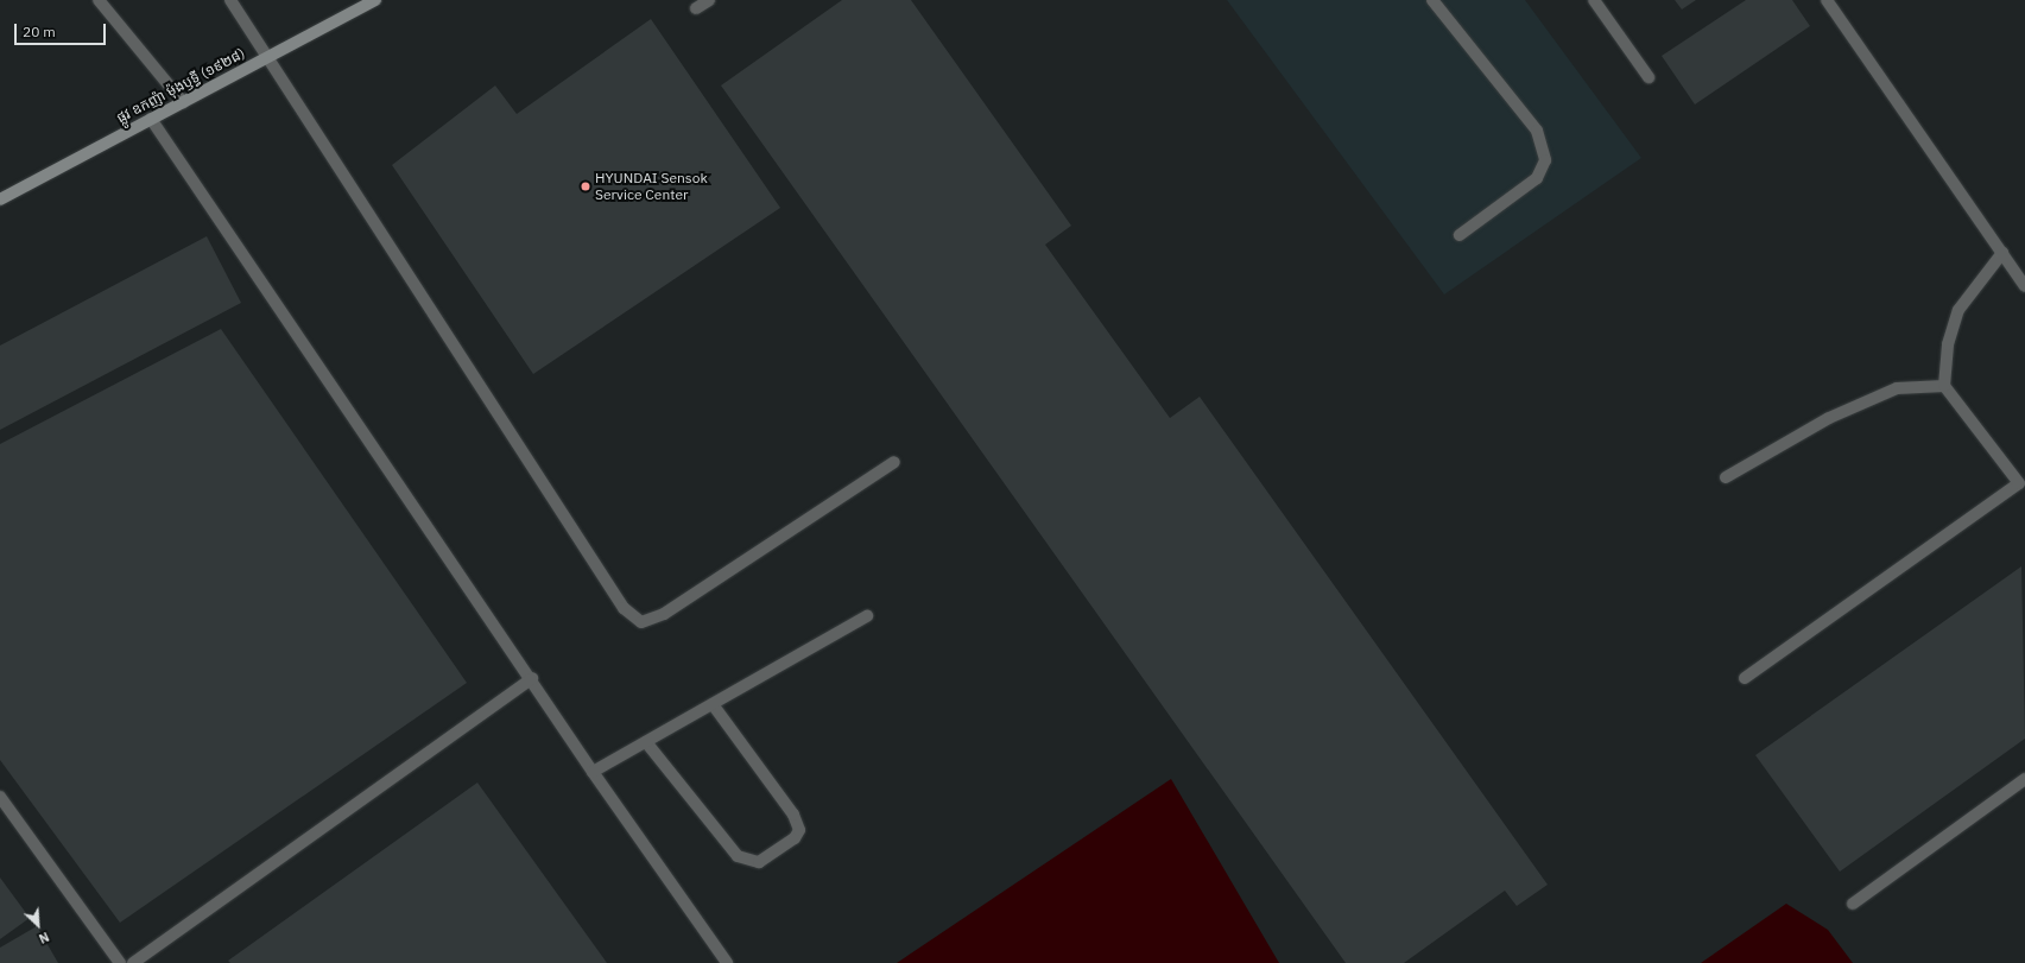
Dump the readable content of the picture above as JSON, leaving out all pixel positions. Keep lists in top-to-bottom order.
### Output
{
  "streets": {
    "main road": ["ផ្លូវ ឧកញ៉ា ម៉ុងឫទ្ធី (១៩២៨)"]
  },
  "places": ["HYUNDAI Sensok Service Center"],
  "scale_bar": "20 m",
  "north": "bottom right"
}
